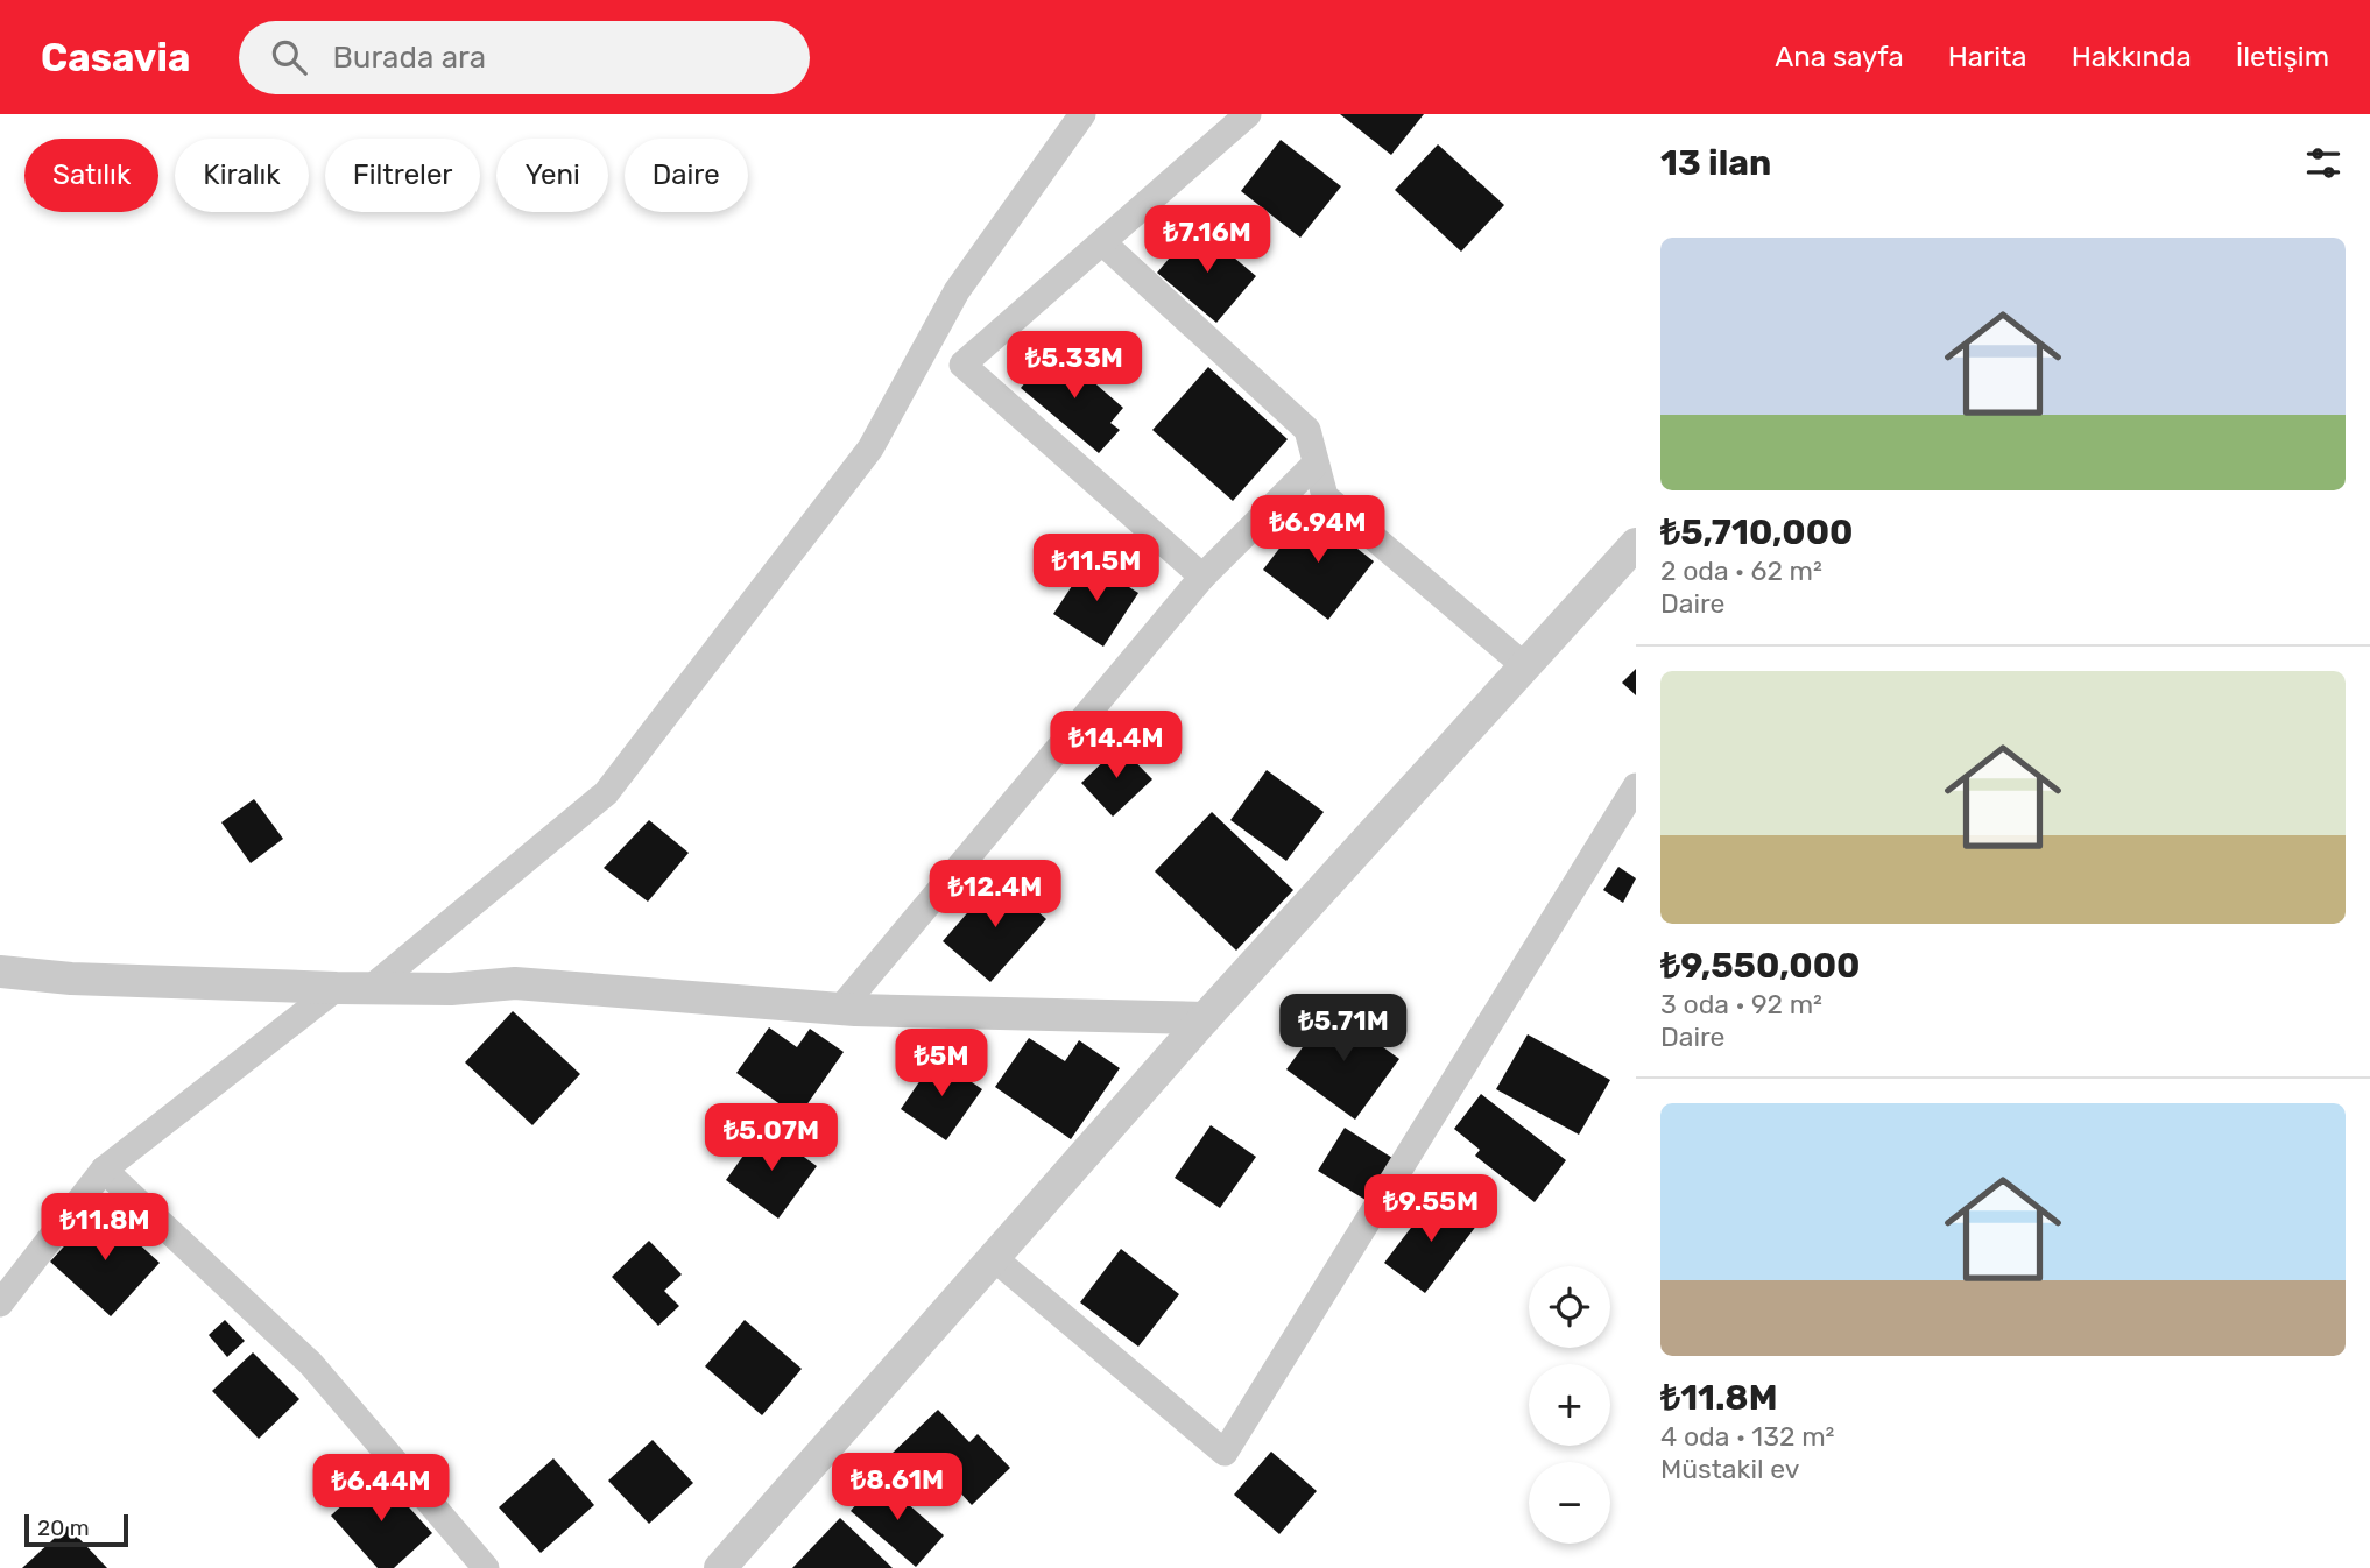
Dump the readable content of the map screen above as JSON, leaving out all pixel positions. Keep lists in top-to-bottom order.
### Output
{
  "scale_bar": "20 m",
  "page": {
    "header": "Casavia",
    "search": "Burada ara",
    "nav": [
      "Ana sayfa",
      "Harita",
      "Hakkında",
      "İletişim"
    ],
    "heading": "13 ilan",
    "chip": [
      "Satılık",
      "Kiralık",
      "Filtreler",
      "Yeni",
      "Daire"
    ],
    "price": [
      "₺7.16M",
      "₺5.33M",
      "₺6.94M",
      "₺11.5M",
      "₺14.4M",
      "₺12.4M",
      "₺5.71M",
      "₺5M",
      "₺5.07M",
      "₺9.55M",
      "₺11.8M",
      "₺8.61M",
      "₺6.44M"
    ],
    "list": [
      {
        "name": "₺5,710,000",
        "note": "2 oda · 62 m² · Daire"
      },
      {
        "name": "₺9,550,000",
        "note": "3 oda · 92 m² · Daire"
      },
      {
        "name": "₺11.8M",
        "note": "4 oda · 132 m² · Müstakil ev"
      }
    ],
    "map_buttons": ["+", "−"],
    "scale": "20 m"
  }
}
